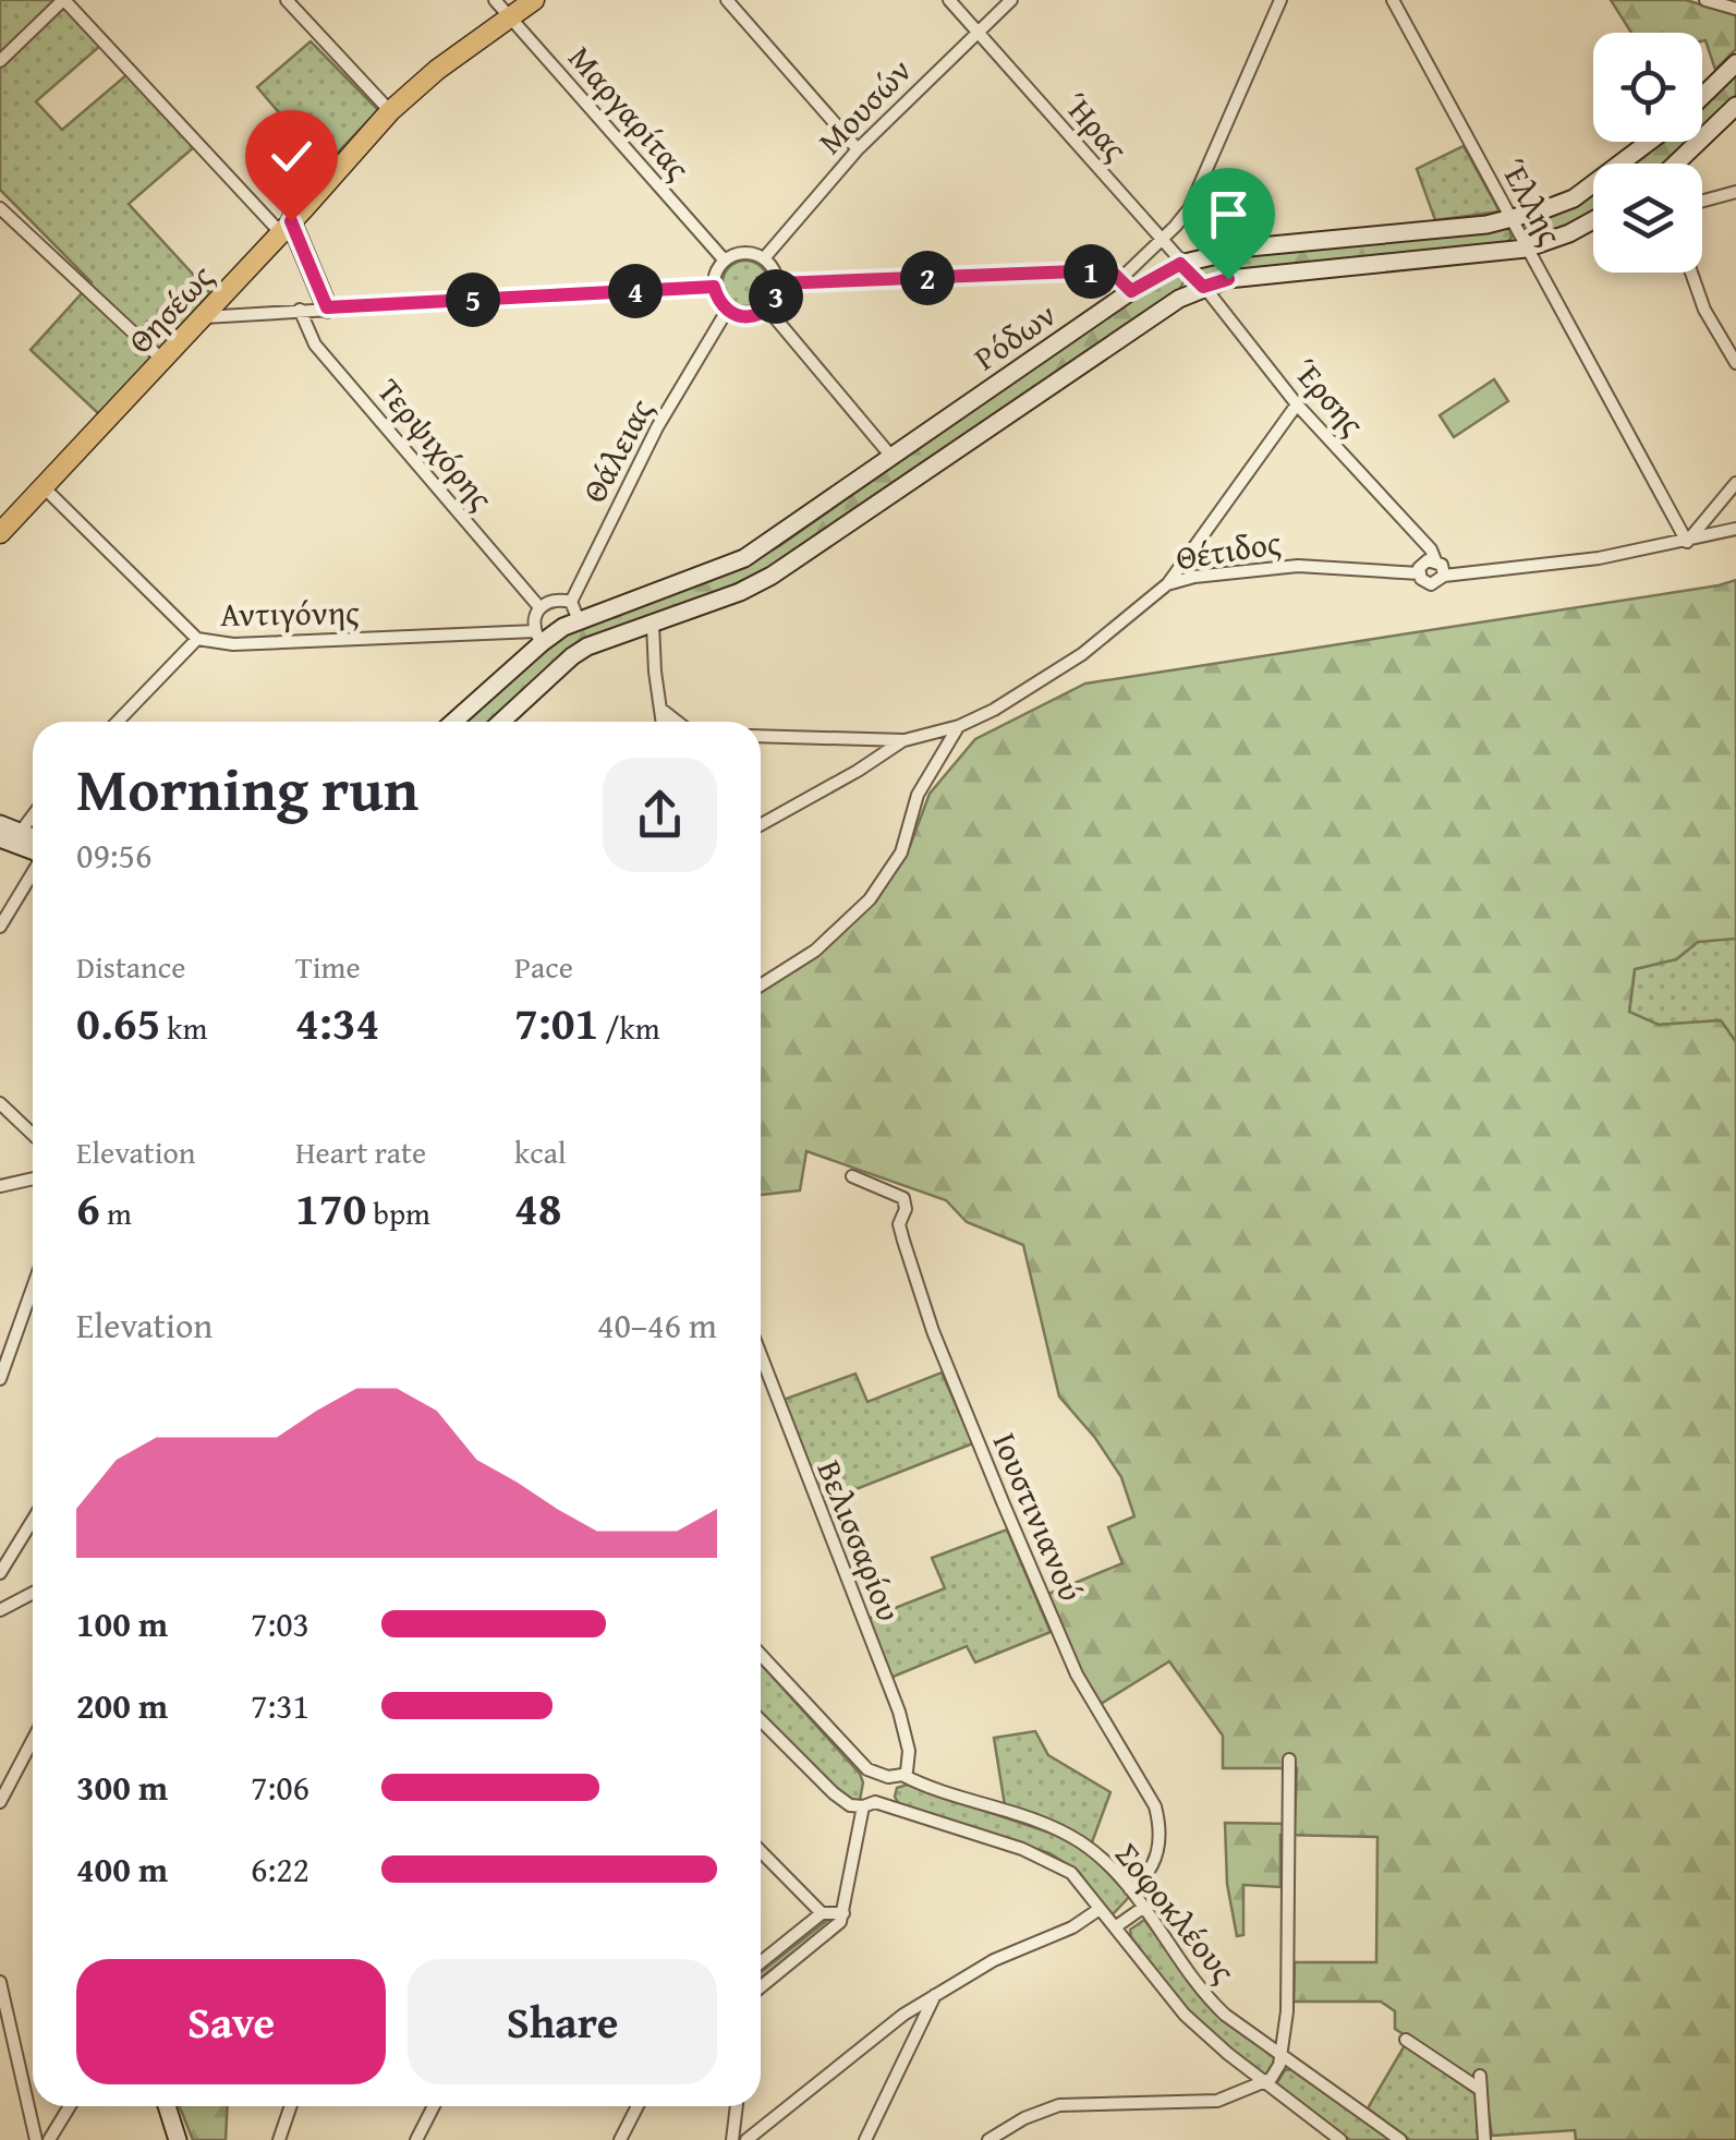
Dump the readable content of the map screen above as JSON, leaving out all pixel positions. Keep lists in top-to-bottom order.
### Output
{
  "streets": {
    "main road": ["Θησέως"],
    "street": [
      "Μουσών",
      "Μαργαρίτας",
      "Ήρας",
      "Έλλης",
      "Ρόδων",
      "Έρσης",
      "Τερψιχόρης",
      "Θάλειας",
      "Θέτιδος",
      "Αντιγόνης",
      "Ιουστινιανού",
      "Βελισσαρίου",
      "Σοφοκλέους"
    ]
  },
  "crossings": [
    ["Μουσών", "Μαργαρίτας"],
    ["Μουσών", "Ήρας"],
    ["Μουσών", "Θάλειας"],
    ["Μαργαρίτας", "Θησέως"],
    ["Μαργαρίτας", "Θάλειας"],
    ["Ήρας", "Ρόδων"],
    ["Ήρας", "Έρσης"],
    ["Έλλης", "Ρόδων"],
    ["Θησέως", "Αντιγόνης"],
    ["Ρόδων", "Έρσης"],
    ["Ρόδων", "Αντιγόνης"],
    ["Έρσης", "Θέτιδος"],
    ["Ιουστινιανού", "Σοφοκλέους"],
    ["Βελισσαρίου", "Σοφοκλέους"]
  ],
  "page": {
    "pins": [
      "1",
      "2",
      "4",
      "3",
      "5"
    ],
    "heading": ["Morning run", "09:56"],
    "stats": [
      ["Distance", "0.65 km"],
      ["Time", "4:34"],
      ["Pace", "7:01 /km"],
      ["Elevation", "6 m"],
      ["Heart rate", "170 bpm"],
      ["kcal", "48"]
    ],
    "chart": ["Elevation", "40–46 m"],
    "list": [
      {
        "name": "100 m",
        "note": "7:03"
      },
      {
        "name": "200 m",
        "note": "7:31"
      },
      {
        "name": "300 m",
        "note": "7:06"
      },
      {
        "name": "400 m",
        "note": "6:22"
      }
    ],
    "buttons": ["Save", "Share"]
  }
}
